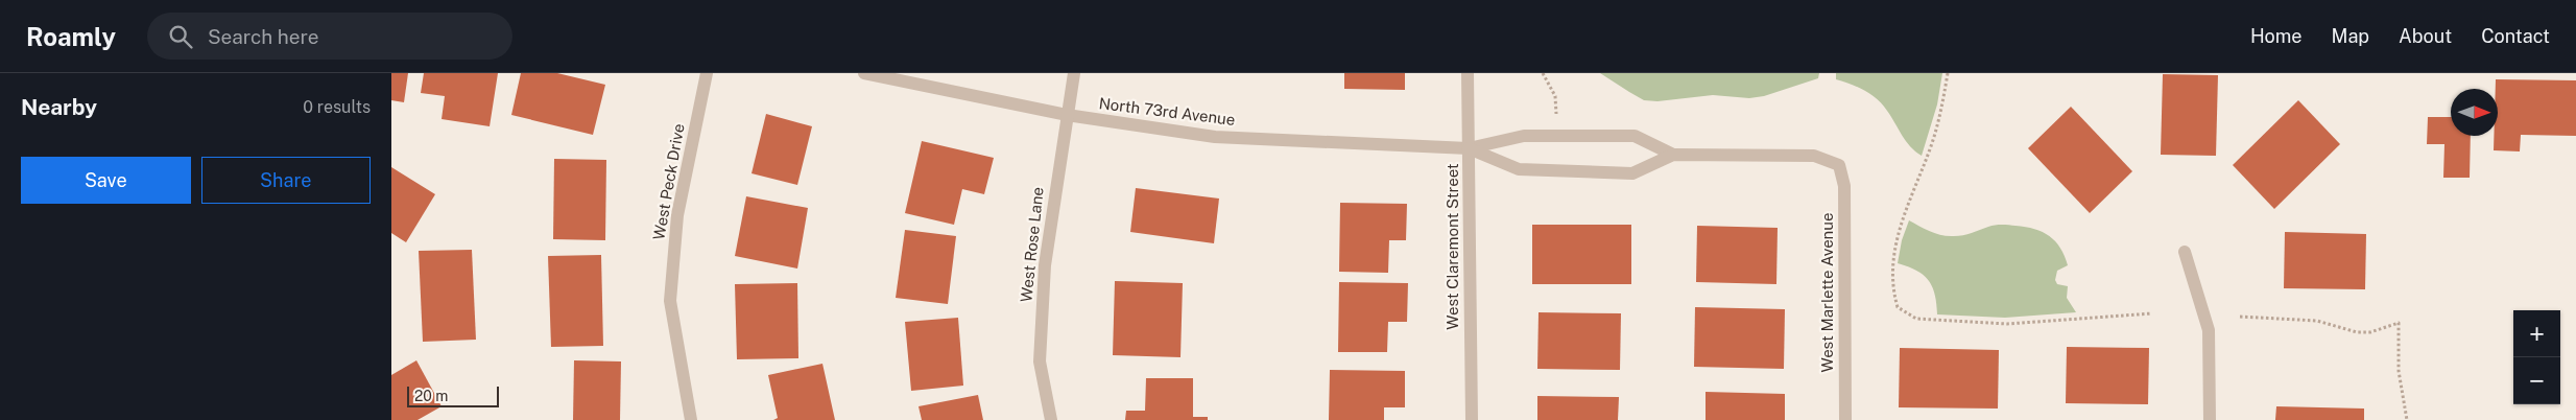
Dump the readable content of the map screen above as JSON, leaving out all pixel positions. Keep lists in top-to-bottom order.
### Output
{
  "streets": {
    "street": [
      "North 73rd Avenue",
      "West Peck Drive",
      "West Rose Lane",
      "West Claremont Street",
      "West Marlette Avenue"
    ]
  },
  "crossings": [
    ["North 73rd Avenue", "West Rose Lane"],
    ["North 73rd Avenue", "West Claremont Street"],
    ["North 73rd Avenue", "West Marlette Avenue"]
  ],
  "scale_bar": "20 m",
  "north": "right",
  "page": {
    "header": "Roamly",
    "search": "Search here",
    "nav": [
      "Home",
      "Map",
      "About",
      "Contact"
    ],
    "heading": ["Nearby", "0 results"],
    "buttons": ["Save", "Share"],
    "map_buttons": ["+", "−"],
    "scale": "20 m"
  }
}
